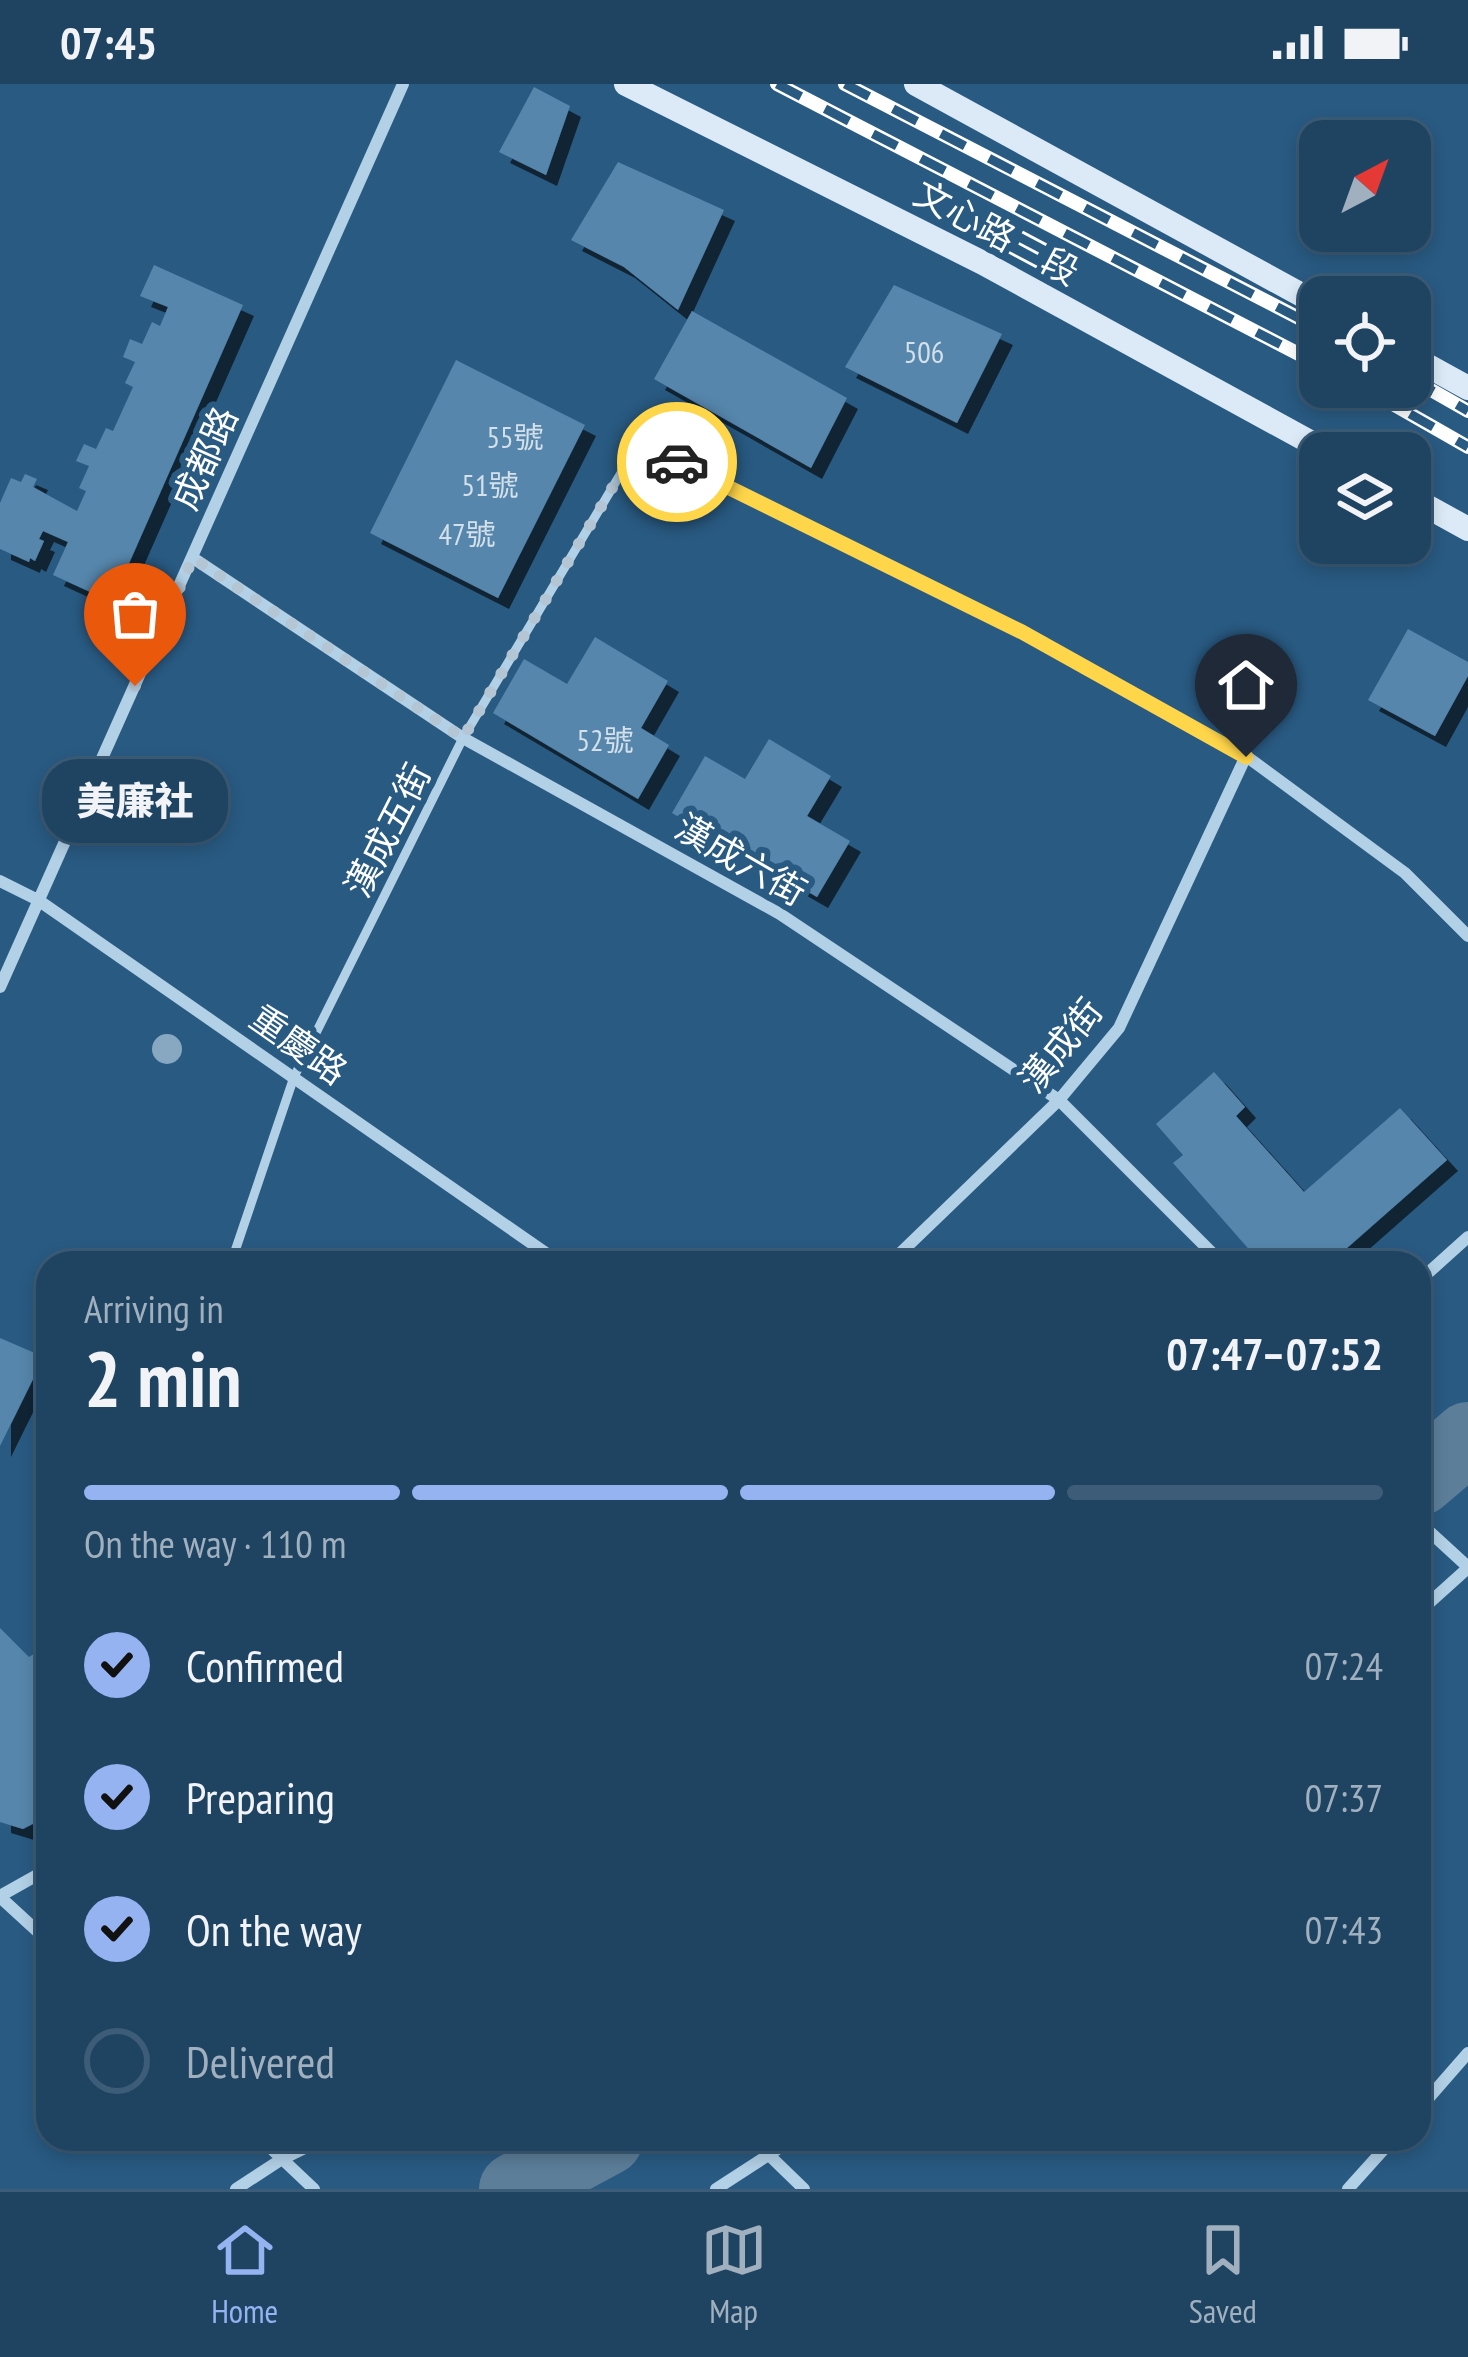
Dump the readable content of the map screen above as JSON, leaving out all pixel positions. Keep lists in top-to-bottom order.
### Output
{
  "streets": {
    "main road": ["文心路三段"],
    "street": [
      "成都路",
      "漢成六街",
      "重慶路",
      "漢成街"
    ],
    "lane": ["漢成五街"]
  },
  "crossings": [
    ["成都路", "漢成六街"],
    ["成都路", "重慶路"],
    ["漢成五街", "漢成六街"],
    ["漢成五街", "重慶路"],
    ["漢成六街", "漢成街"]
  ],
  "places": ["美廉社"],
  "house_numbers": [
    "506",
    "55號",
    "51號",
    "47號",
    "52號"
  ],
  "north": "top right",
  "page": {
    "status": "07:45",
    "bubble": "美廉社",
    "heading": ["2 min", "Arriving in", "07:47–07:52"],
    "bar": "On the way · 110 m",
    "list": [
      ["Confirmed", "07:24"],
      ["Preparing", "07:37"],
      ["On the way", "07:43"],
      "Delivered"
    ],
    "tabs": ["Home", "Map", "Saved"]
  }
}
